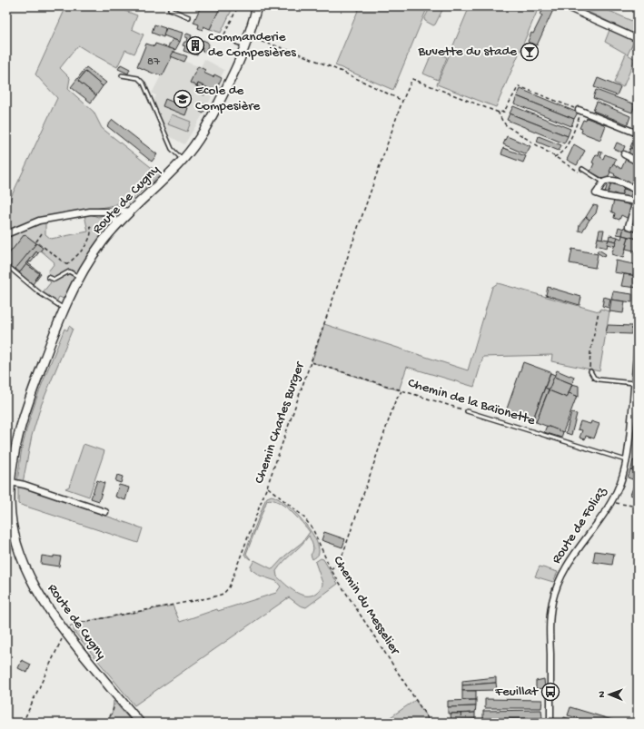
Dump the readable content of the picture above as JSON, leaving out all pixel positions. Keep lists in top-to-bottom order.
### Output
{
  "streets": {
    "street": ["Route de Cugny", "Route de Foliaz"],
    "lane": ["Chemin de la Baïonette"],
    "path": ["Chemin Charles Burger", "Chemin du Messelier"]
  },
  "crossings": [
    ["Route de Cugny", "Chemin Charles Burger"],
    ["Chemin de la Baïonette", "Chemin Charles Burger"],
    ["Chemin de la Baïonette", "Route de Foliaz"],
    ["Chemin Charles Burger", "Chemin du Messelier"]
  ],
  "places": {
    "building": ["Commanderie de Compesières"],
    "bar": ["Buvette du stade"],
    "school or university": ["Ecole de Compesière"],
    "bus stop": ["Feuillat"]
  },
  "house_numbers": ["87"],
  "north": "left"
}
